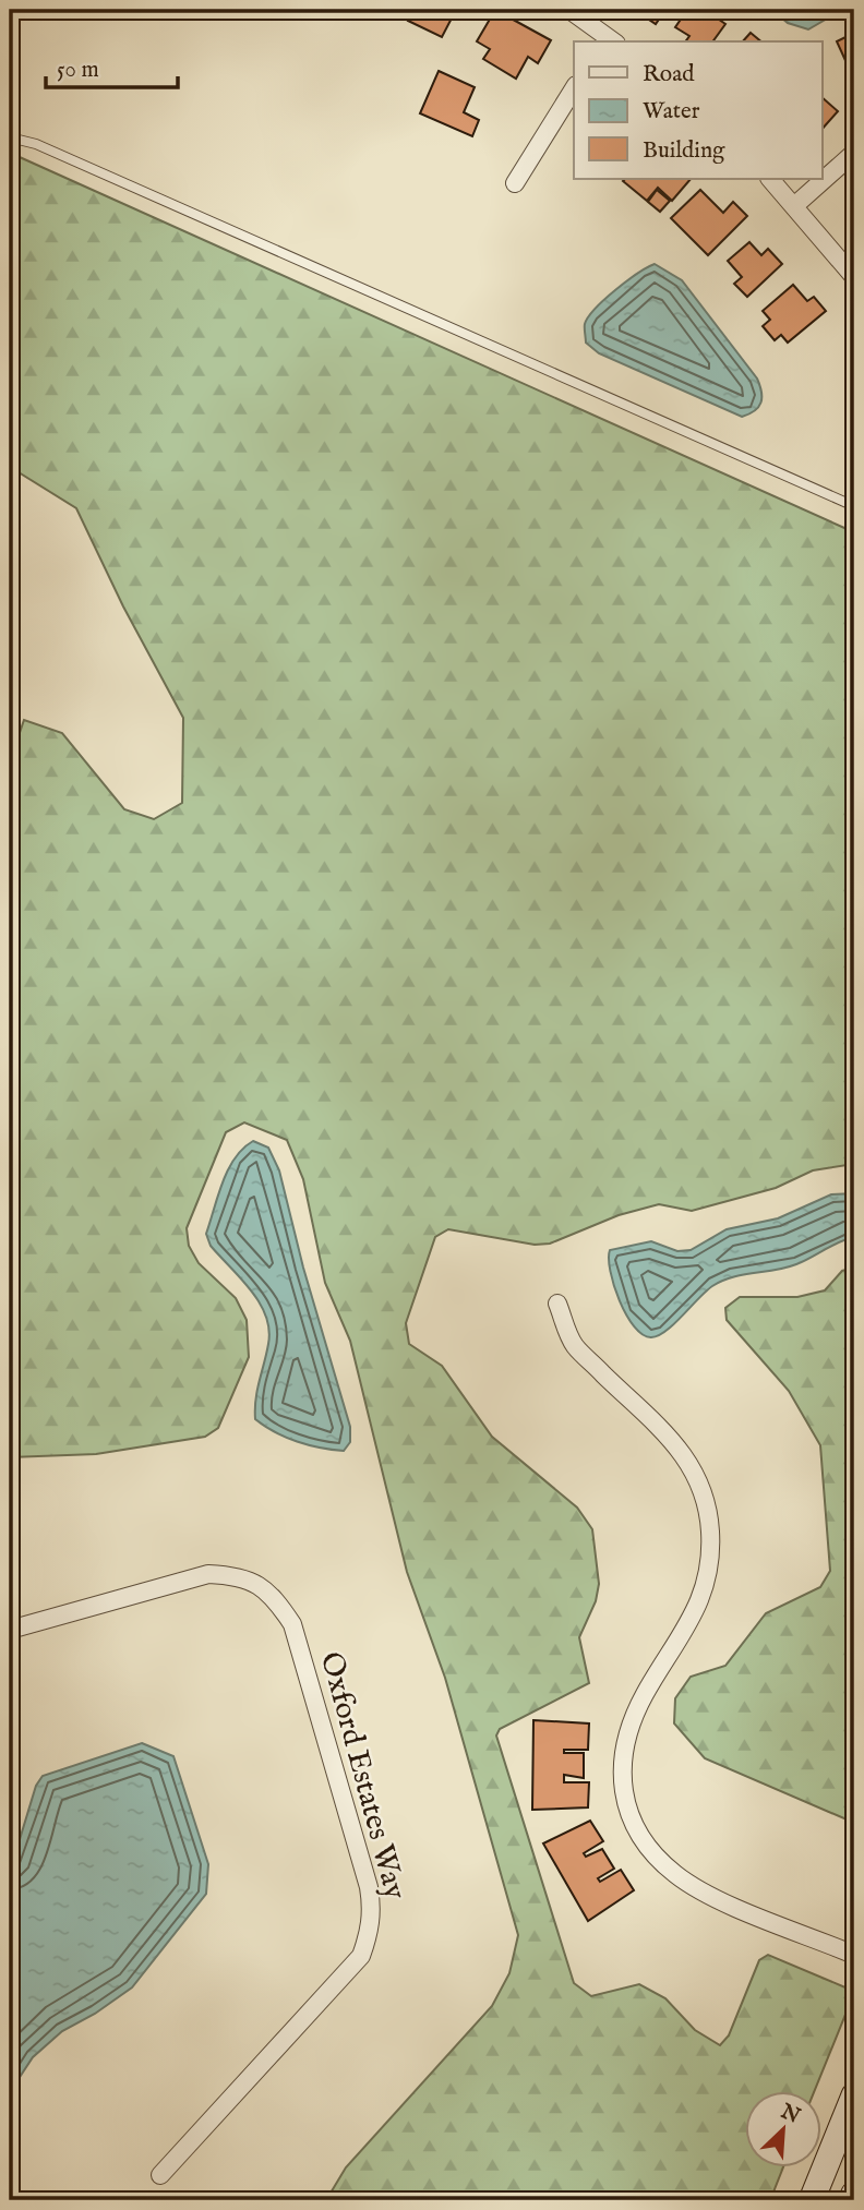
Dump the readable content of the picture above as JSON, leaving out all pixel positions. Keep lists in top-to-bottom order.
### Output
{
  "streets": {
    "street": ["Oxford Estates Way"]
  },
  "legend": ["Road", "Water", "Building"],
  "scale_bar": "50 m",
  "north": "top right"
}
